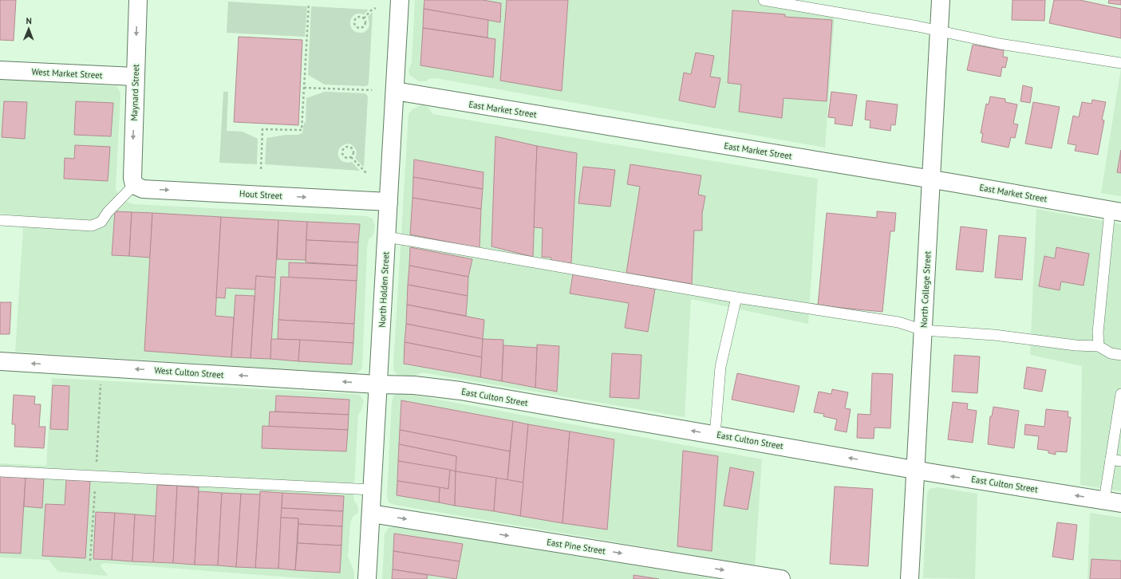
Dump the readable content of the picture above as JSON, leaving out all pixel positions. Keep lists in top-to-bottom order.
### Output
{
  "streets": {
    "street": [
      "West Market Street",
      "Maynard Street",
      "East Market Street",
      "Hout Street",
      "North Holden Street",
      "North College Street",
      "West Culton Street",
      "East Culton Street",
      "East Pine Street"
    ]
  },
  "crossings": [
    ["West Market Street", "Maynard Street"],
    ["Maynard Street", "Hout Street"],
    ["East Market Street", "North Holden Street"],
    ["East Market Street", "North College Street"],
    ["Hout Street", "North Holden Street"],
    ["North Holden Street", "West Culton Street"],
    ["North Holden Street", "East Culton Street"],
    ["North Holden Street", "East Pine Street"],
    ["North College Street", "East Culton Street"],
    ["West Culton Street", "East Culton Street"]
  ],
  "one_way": [
    "Maynard Street",
    "Hout Street",
    "West Culton Street",
    "East Culton Street",
    "East Pine Street"
  ],
  "north": "top"
}
